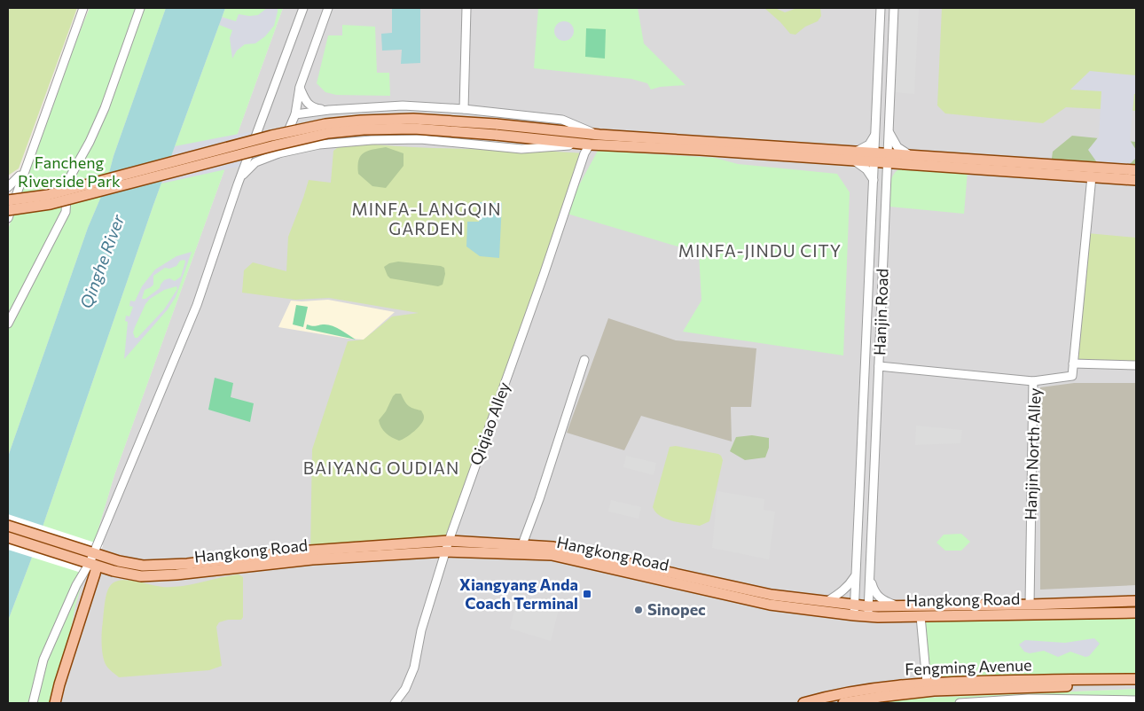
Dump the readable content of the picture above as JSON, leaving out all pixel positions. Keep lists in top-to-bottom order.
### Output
{
  "streets": {
    "main road": ["Hangkong Road", "Fengming Avenue"],
    "street": ["Hanjin Road", "Qiqiao Alley", "Hanjin North Alley"]
  },
  "crossings": [
    ["Hanjin Road", "Hangkong Road"],
    ["Qiqiao Alley", "Hangkong Road"],
    ["Hanjin North Alley", "Hangkong Road"]
  ],
  "districts": ["MINFA-LANGQIN GARDEN", "MINFA-JINDU CITY", "BAIYANG OUDIAN"],
  "water": ["Qinghe River"],
  "parks": ["Fancheng Riverside Park"],
  "places": {
    "transit": ["Xiangyang Anda Coach Terminal"],
    "other": ["Sinopec"]
  }
}
